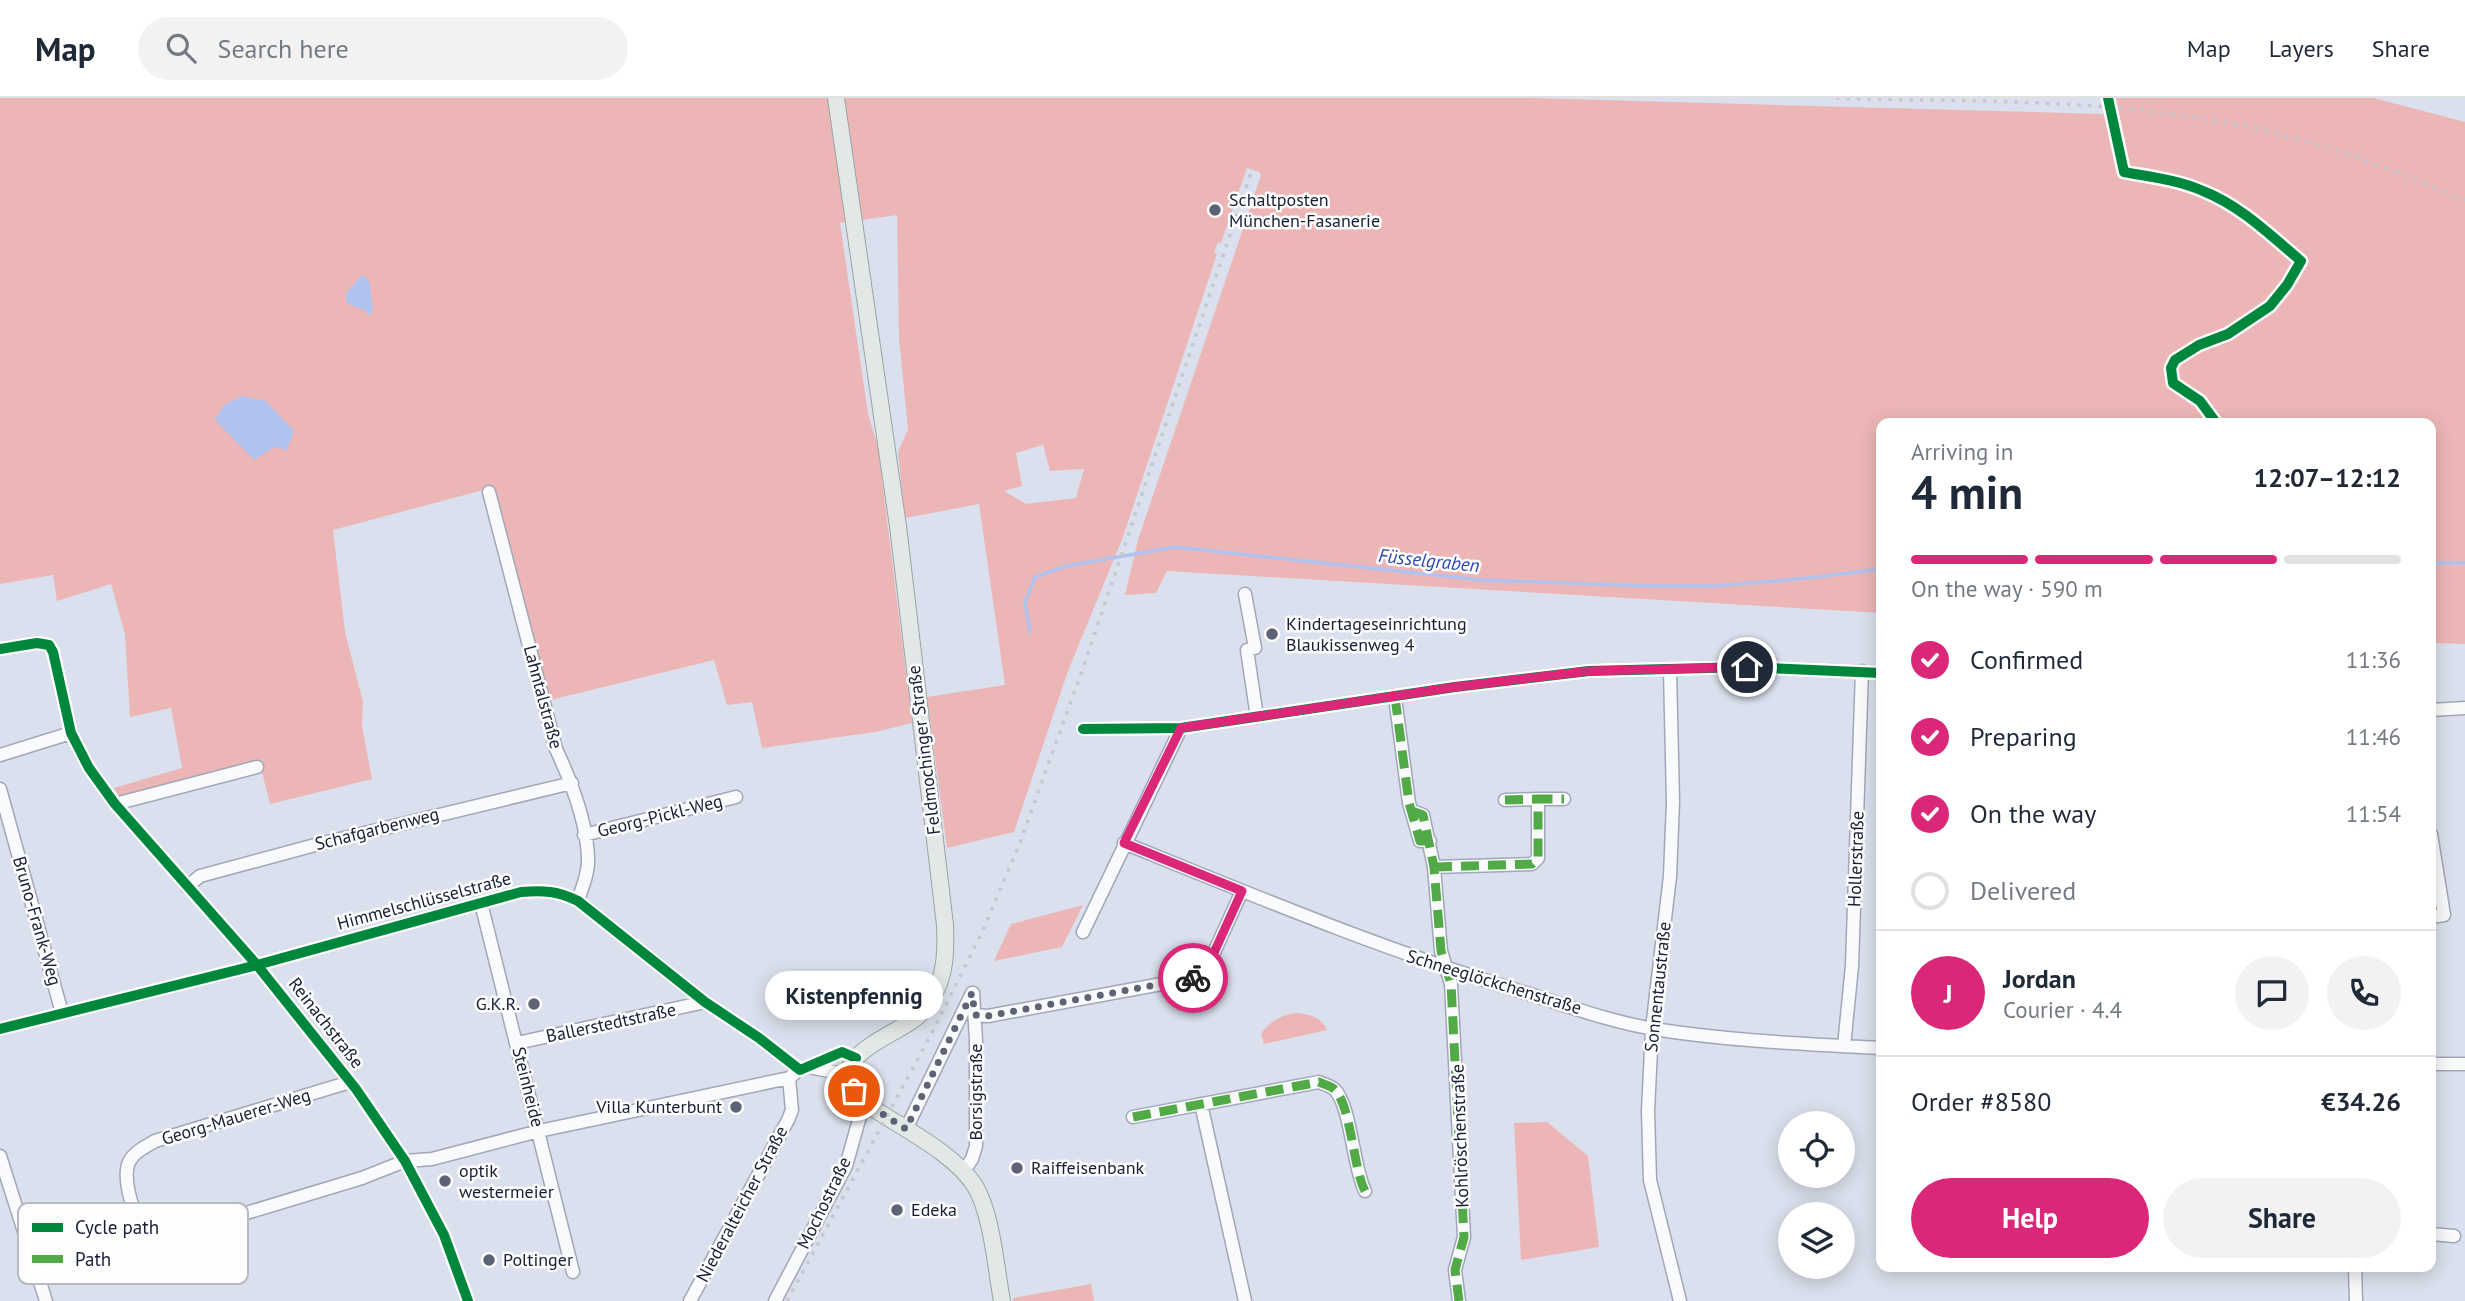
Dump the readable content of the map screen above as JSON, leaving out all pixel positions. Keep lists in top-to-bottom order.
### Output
{
  "streets": {
    "main road": ["Feldmochinger Straße"],
    "street": [
      "Lahntalstraße",
      "Georg-Pickl-Weg",
      "Schafgarbenweg",
      "Hollerstraße",
      "Himmelschlüsselstraße",
      "Bruno-Frank-Weg",
      "Schneeglöckchenstraße",
      "Sonnentaustraße",
      "Reinachstraße",
      "Ballerstedtstraße",
      "Steinheide",
      "Borsigstraße",
      "Georg-Mauerer-Weg",
      "Kohlröschenstraße",
      "Mochostraße",
      "Niederalteicher Straße"
    ]
  },
  "crossings": [
    ["Lahntalstraße", "Georg-Pickl-Weg"],
    ["Lahntalstraße", "Schafgarbenweg"],
    ["Lahntalstraße", "Himmelschlüsselstraße"],
    ["Schafgarbenweg", "Reinachstraße"],
    ["Hollerstraße", "Schneeglöckchenstraße"],
    ["Himmelschlüsselstraße", "Bruno-Frank-Weg"],
    ["Himmelschlüsselstraße", "Reinachstraße"],
    ["Himmelschlüsselstraße", "Ballerstedtstraße"],
    ["Himmelschlüsselstraße", "Steinheide"],
    ["Schneeglöckchenstraße", "Sonnentaustraße"],
    ["Schneeglöckchenstraße", "Kohlröschenstraße"],
    ["Reinachstraße", "Georg-Mauerer-Weg"],
    ["Ballerstedtstraße", "Steinheide"]
  ],
  "water": ["Füsselgraben"],
  "places": [
    "Schaltposten München-Fasanerie",
    "Kindertageseinrichtung Blaukissenweg 4",
    "G.K.R.",
    "Kistenpfennig",
    "Villa Kunterbunt",
    "Raiffeisenbank",
    "optik westermeier",
    "Edeka",
    "Poltinger"
  ],
  "legend": ["Cycle path", "Path"],
  "page": {
    "header": "Map",
    "search": "Search here",
    "nav": ["Map", "Layers", "Share"],
    "heading": ["4 min", "Arriving in", "12:07–12:12"],
    "panel": [
      "Jordan",
      "Courier · 4.4",
      "Order #8580",
      "€34.26"
    ],
    "bar": "On the way · 590 m",
    "list": [
      ["Confirmed", "11:36"],
      ["Preparing", "11:46"],
      ["On the way", "11:54"],
      "Delivered"
    ],
    "round": "J",
    "bubble": "Kistenpfennig",
    "buttons": ["Help", "Share"]
  }
}
